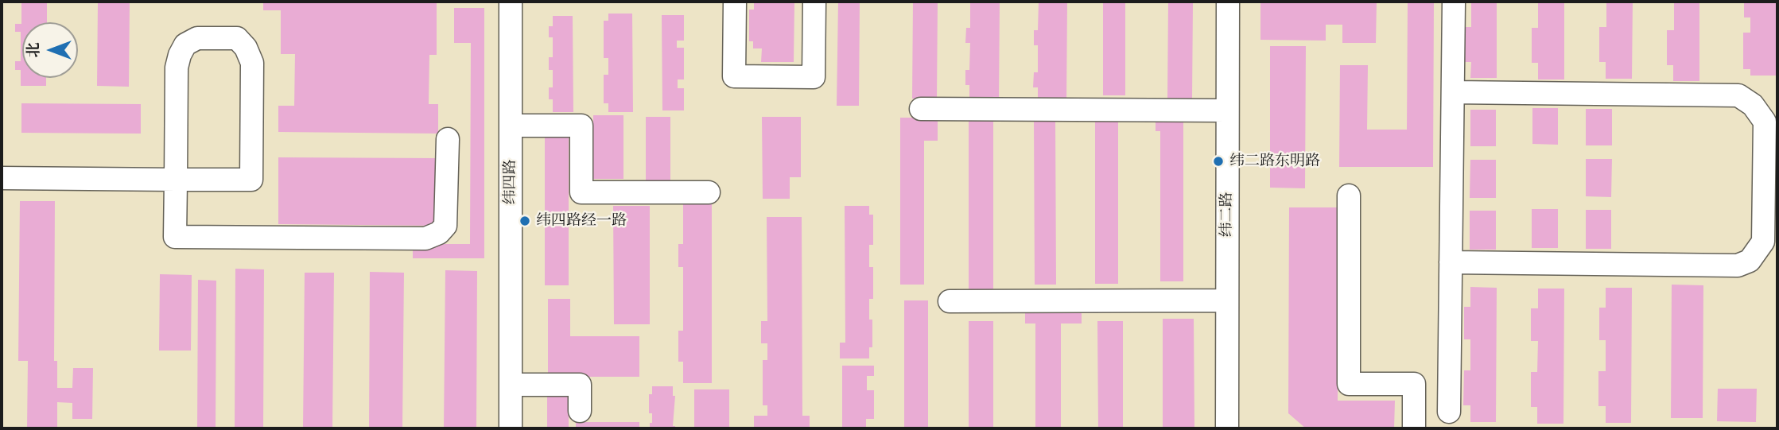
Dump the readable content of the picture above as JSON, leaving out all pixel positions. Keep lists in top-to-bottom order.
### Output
{
  "streets": {
    "street": ["纬四路", "纬二路"]
  },
  "places": ["纬二路东明路", "纬四路经一路"],
  "north": "left"
}
